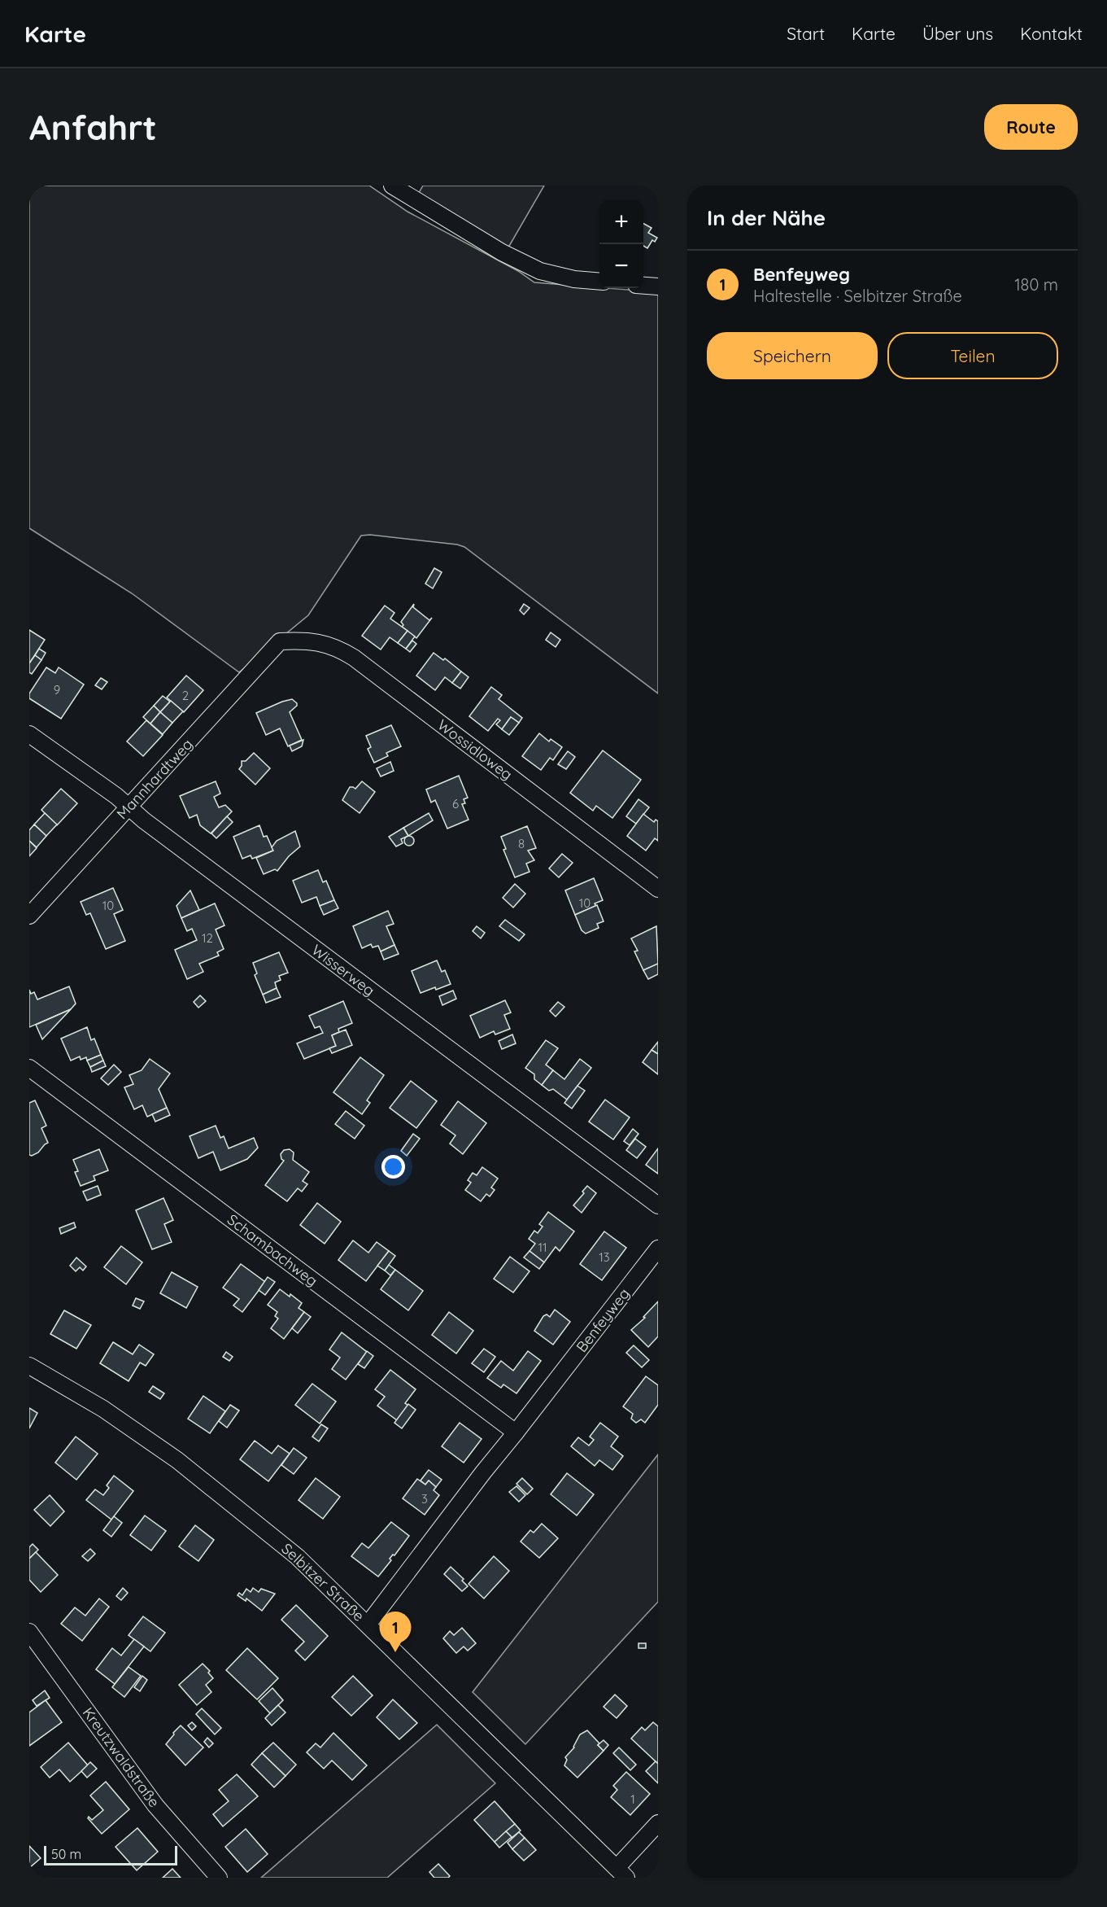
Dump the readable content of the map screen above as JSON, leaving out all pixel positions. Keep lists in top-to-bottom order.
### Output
{
  "streets": {
    "street": [
      "Wossidloweg",
      "Mannhardtweg",
      "Wisserweg",
      "Schambachweg",
      "Benfeyweg",
      "Selbitzer Straße",
      "Kreutzwaldstraße"
    ]
  },
  "crossings": [
    ["Wossidloweg", "Mannhardtweg"],
    ["Mannhardtweg", "Wisserweg"],
    ["Schambachweg", "Benfeyweg"],
    ["Benfeyweg", "Selbitzer Straße"]
  ],
  "house_numbers": [
    "9",
    "2",
    "6",
    "8",
    "10",
    "10",
    "12",
    "11",
    "13",
    "3",
    "1"
  ],
  "scale_bar": "50 m",
  "page": {
    "header": "Karte",
    "nav": [
      "Start",
      "Karte",
      "Über uns",
      "Kontakt"
    ],
    "buttons": [
      "Route",
      ["Speichern", "Teilen"]
    ],
    "title": "Anfahrt",
    "heading": "In der Nähe",
    "map_buttons": ["+", "−"],
    "list": [
      {
        "mark": "1",
        "name": "Benfeyweg",
        "note": "Haltestelle · Selbitzer Straße",
        "value": "180 m"
      }
    ],
    "pins": "1",
    "scale": "50 m"
  }
}
